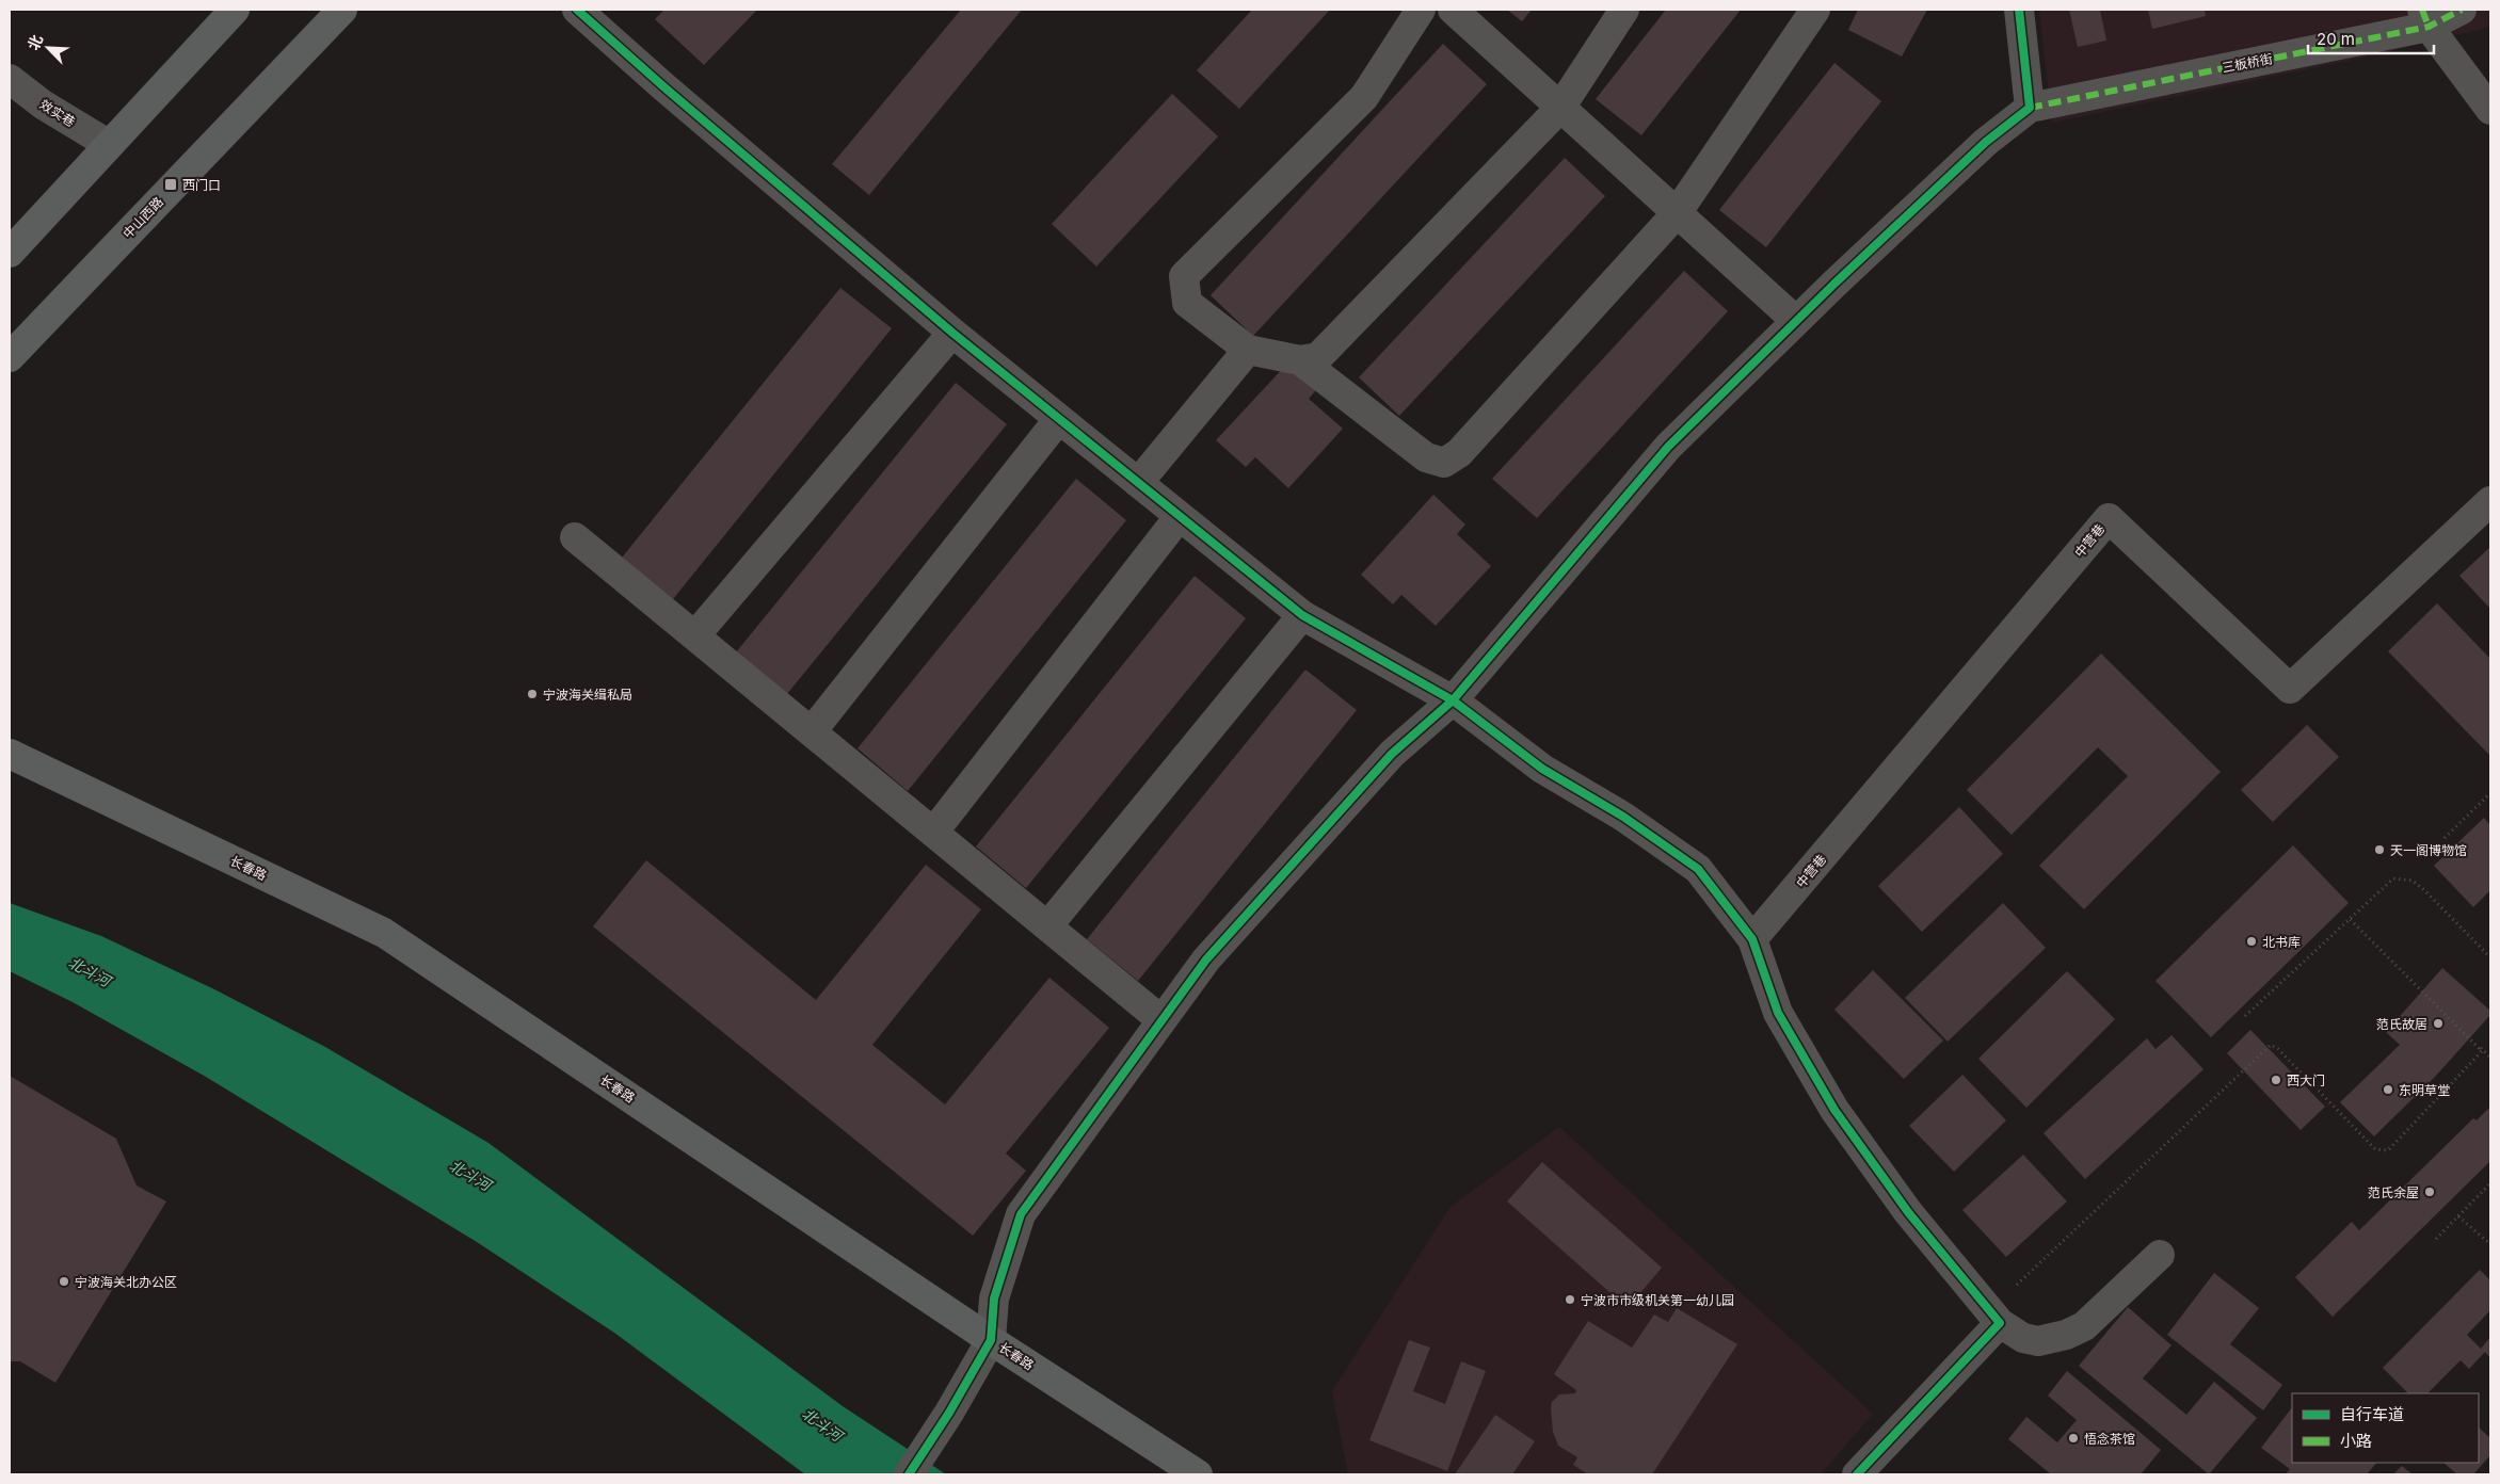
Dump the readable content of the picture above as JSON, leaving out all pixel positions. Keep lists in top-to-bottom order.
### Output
{
  "streets": {
    "main road": ["中山西路", "长春路"],
    "street": ["三板桥街", "效实巷", "中营巷"]
  },
  "water": ["北斗河"],
  "places": {
    "transit": ["西门口"],
    "other": [
      "宁波海关缉私局",
      "天一阁博物馆",
      "北书库",
      "范氏故居",
      "西大门",
      "东明草堂",
      "范氏余屋",
      "宁波海关北办公区",
      "宁波市市级机关第一幼儿园",
      "悟念茶馆"
    ]
  },
  "legend": ["自行车道", "小路"],
  "scale_bar": "20 m",
  "north": "top left"
}
